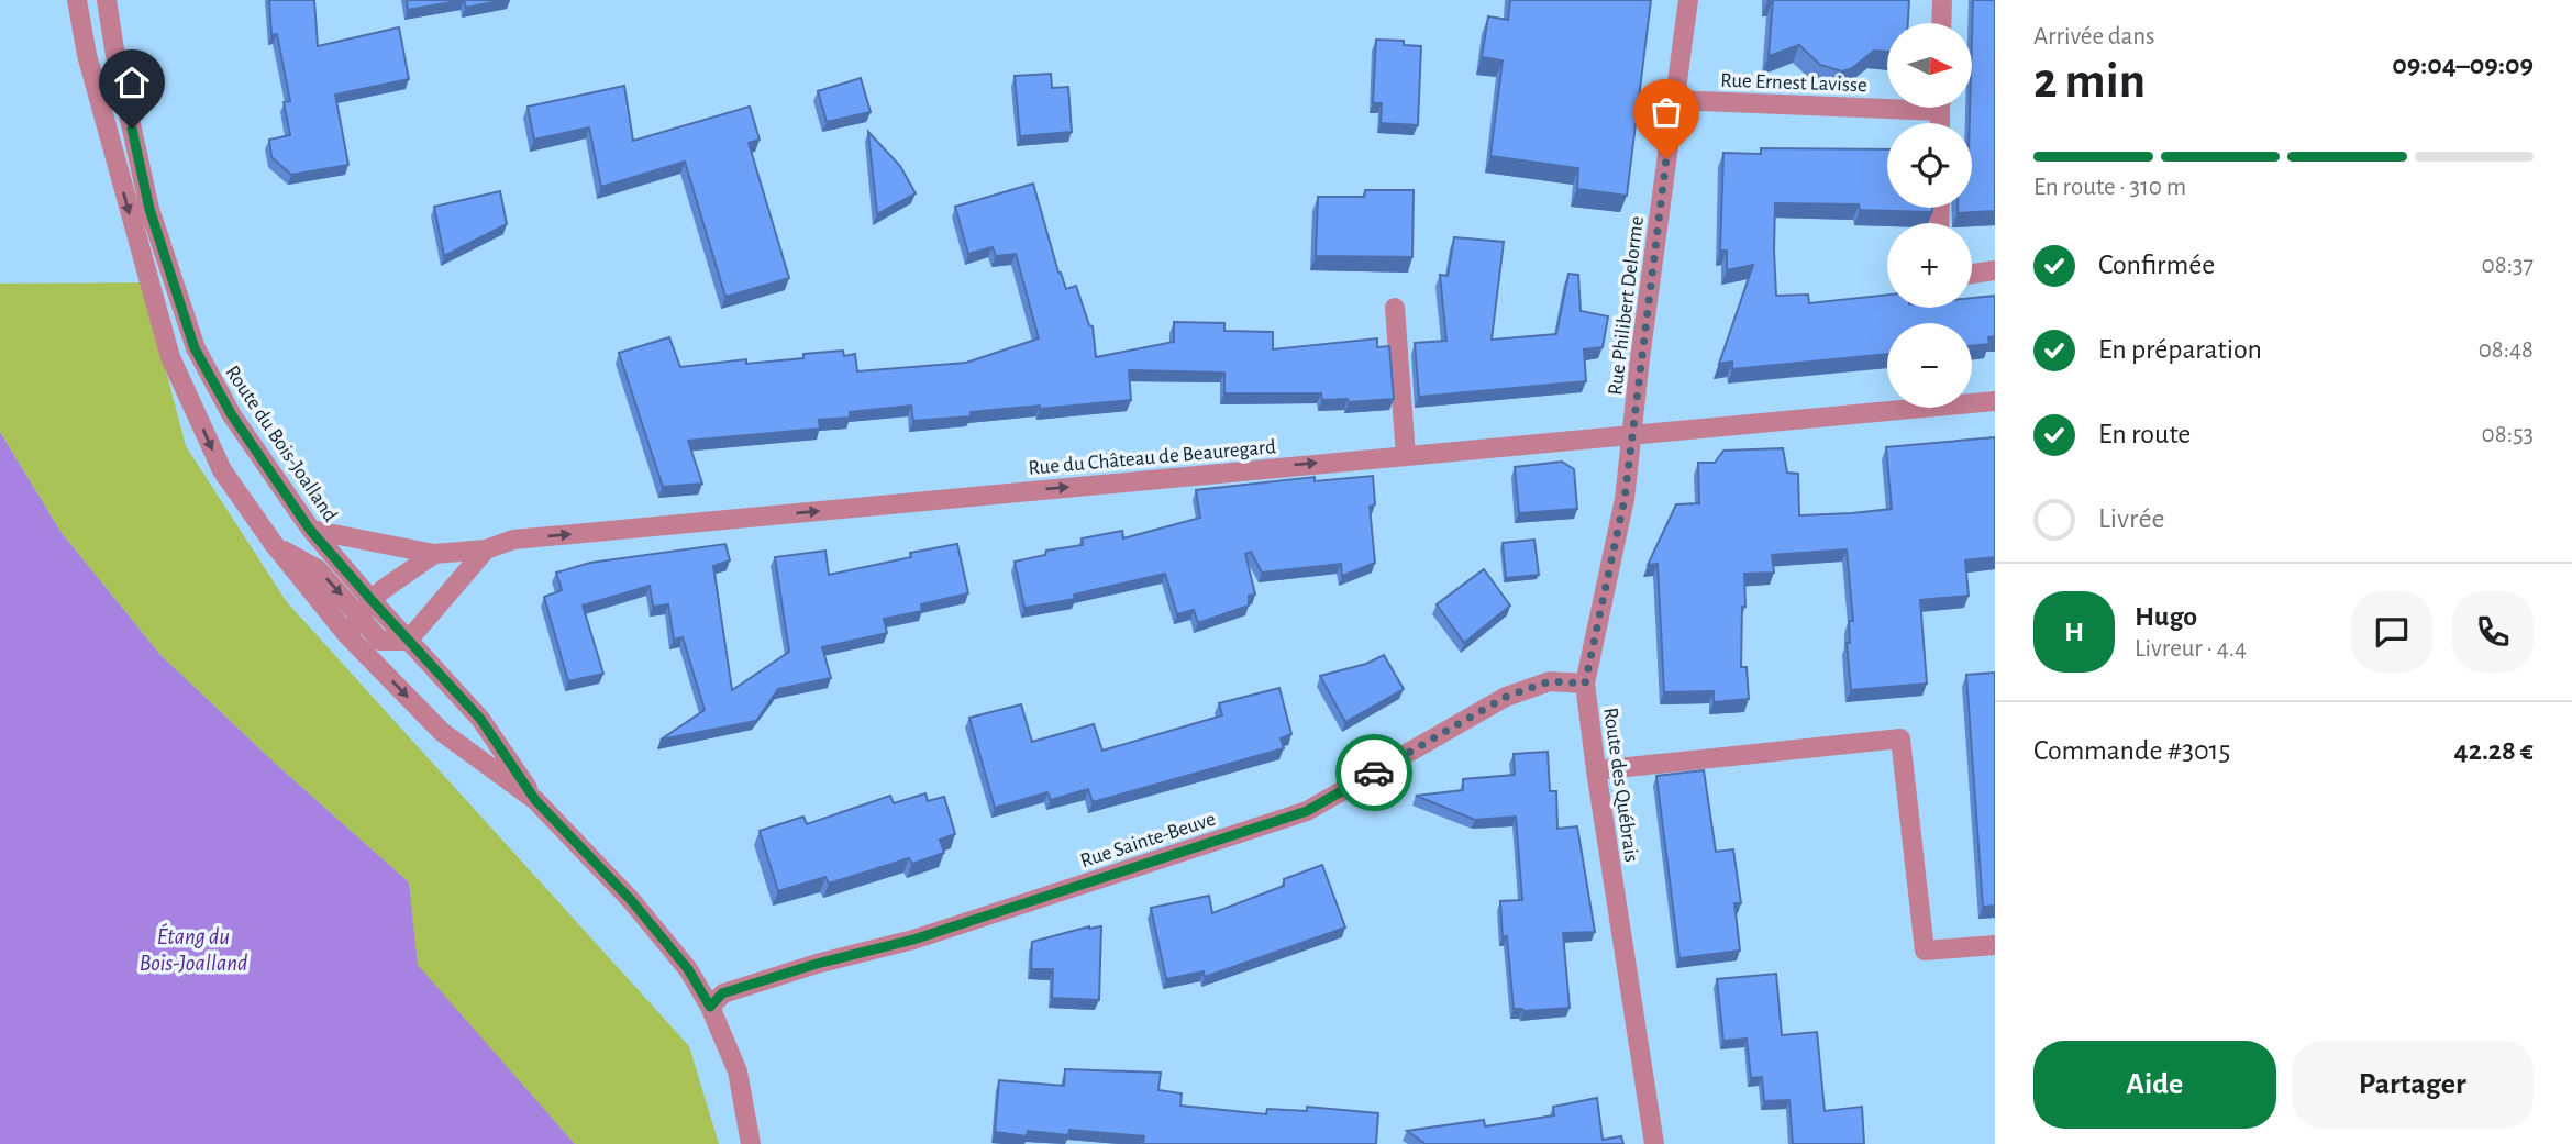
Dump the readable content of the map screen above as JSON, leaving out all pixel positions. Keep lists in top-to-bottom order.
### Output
{
  "streets": {
    "street": [
      "Rue Ernest Lavisse",
      "Rue Philibert Delorme",
      "Route du Bois-Joalland",
      "Rue du Château de Beauregard",
      "Route des Québrais",
      "Rue Sainte-Beuve"
    ]
  },
  "crossings": [
    ["Rue Ernest Lavisse", "Rue Philibert Delorme"],
    ["Rue Philibert Delorme", "Rue du Château de Beauregard"],
    ["Rue Philibert Delorme", "Route des Québrais"],
    ["Route du Bois-Joalland", "Rue du Château de Beauregard"],
    ["Rue du Château de Beauregard", "Route des Québrais"],
    ["Route des Québrais", "Rue Sainte-Beuve"]
  ],
  "one_way": ["Rue du Château de Beauregard"],
  "water": ["Étang du Bois-Joalland"],
  "north": "right",
  "page": {
    "heading": ["2 min", "Arrivée dans", "09:04–09:09"],
    "panel": [
      "Hugo",
      "Livreur · 4.4",
      "Commande #3015",
      "42.28 €"
    ],
    "map_buttons": ["+", "−"],
    "bar": "En route · 310 m",
    "list": [
      ["Confirmée", "08:37"],
      ["En préparation", "08:48"],
      ["En route", "08:53"],
      "Livrée"
    ],
    "round": "H",
    "buttons": ["Aide", "Partager"]
  }
}
